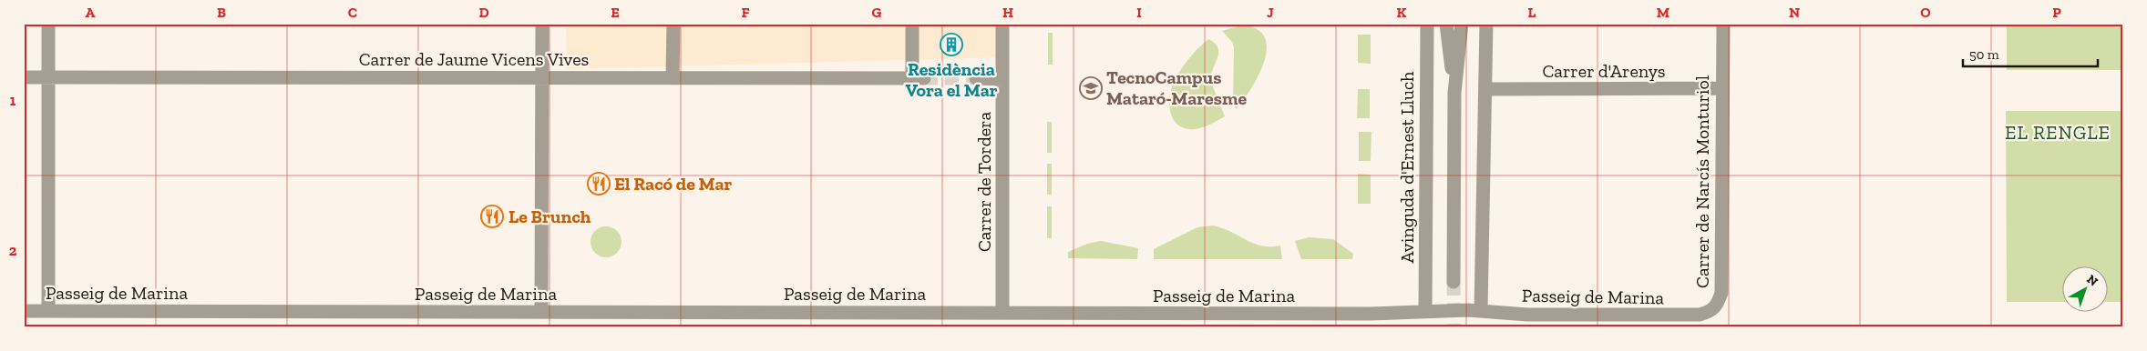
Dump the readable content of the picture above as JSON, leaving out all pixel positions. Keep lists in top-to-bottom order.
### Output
{
  "streets": {
    "street": [
      "Carrer de Jaume Vicens Vives",
      "Carrer d'Arenys",
      "Avinguda d'Ernest Lluch",
      "Carrer de Tordera",
      "Carrer de Narcís Monturiol",
      "Passeig de Marina"
    ]
  },
  "crossings": [
    ["Carrer d'Arenys", "Carrer de Narcís Monturiol"],
    ["Avinguda d'Ernest Lluch", "Passeig de Marina"],
    ["Carrer de Tordera", "Passeig de Marina"],
    ["Carrer de Narcís Monturiol", "Passeig de Marina"]
  ],
  "districts": ["EL RENGLE"],
  "places": {
    "building": ["Residència Vora el Mar"],
    "school or university": ["TecnoCampus Mataró-Maresme"],
    "restaurant": ["El Racó de Mar", "Le Brunch"]
  },
  "scale_bar": "50 m",
  "north": "top right",
  "grid": {
    "columns": [
      "A",
      "B",
      "C",
      "D",
      "E",
      "F",
      "G",
      "H",
      "I",
      "J",
      "K",
      "L",
      "M",
      "N",
      "O",
      "P"
    ],
    "rows": ["1", "2"]
  }
}
